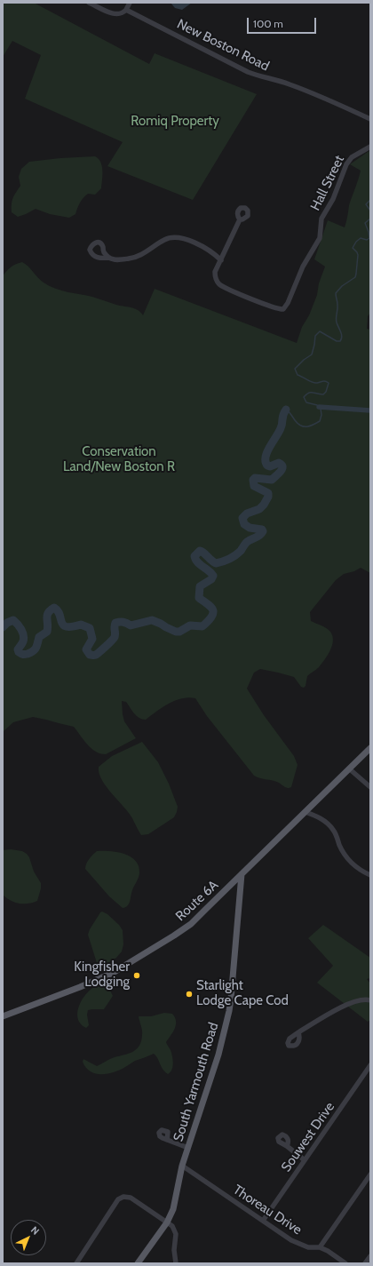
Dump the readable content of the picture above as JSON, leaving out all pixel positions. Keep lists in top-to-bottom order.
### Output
{
  "streets": {
    "main road": ["Route 6A", "South Yarmouth Road"],
    "street": [
      "New Boston Road",
      "Hall Street",
      "Souwest Drive",
      "Thoreau Drive"
    ]
  },
  "crossings": [
    ["Route 6A", "South Yarmouth Road"],
    ["South Yarmouth Road", "Thoreau Drive"],
    ["Souwest Drive", "Thoreau Drive"]
  ],
  "parks": ["Romiq Property", "Conservation Land/New Boston R"],
  "places": ["Kingfisher Lodging", "Starlight Lodge Cape Cod"],
  "scale_bar": "100 m",
  "north": "top right"
}
